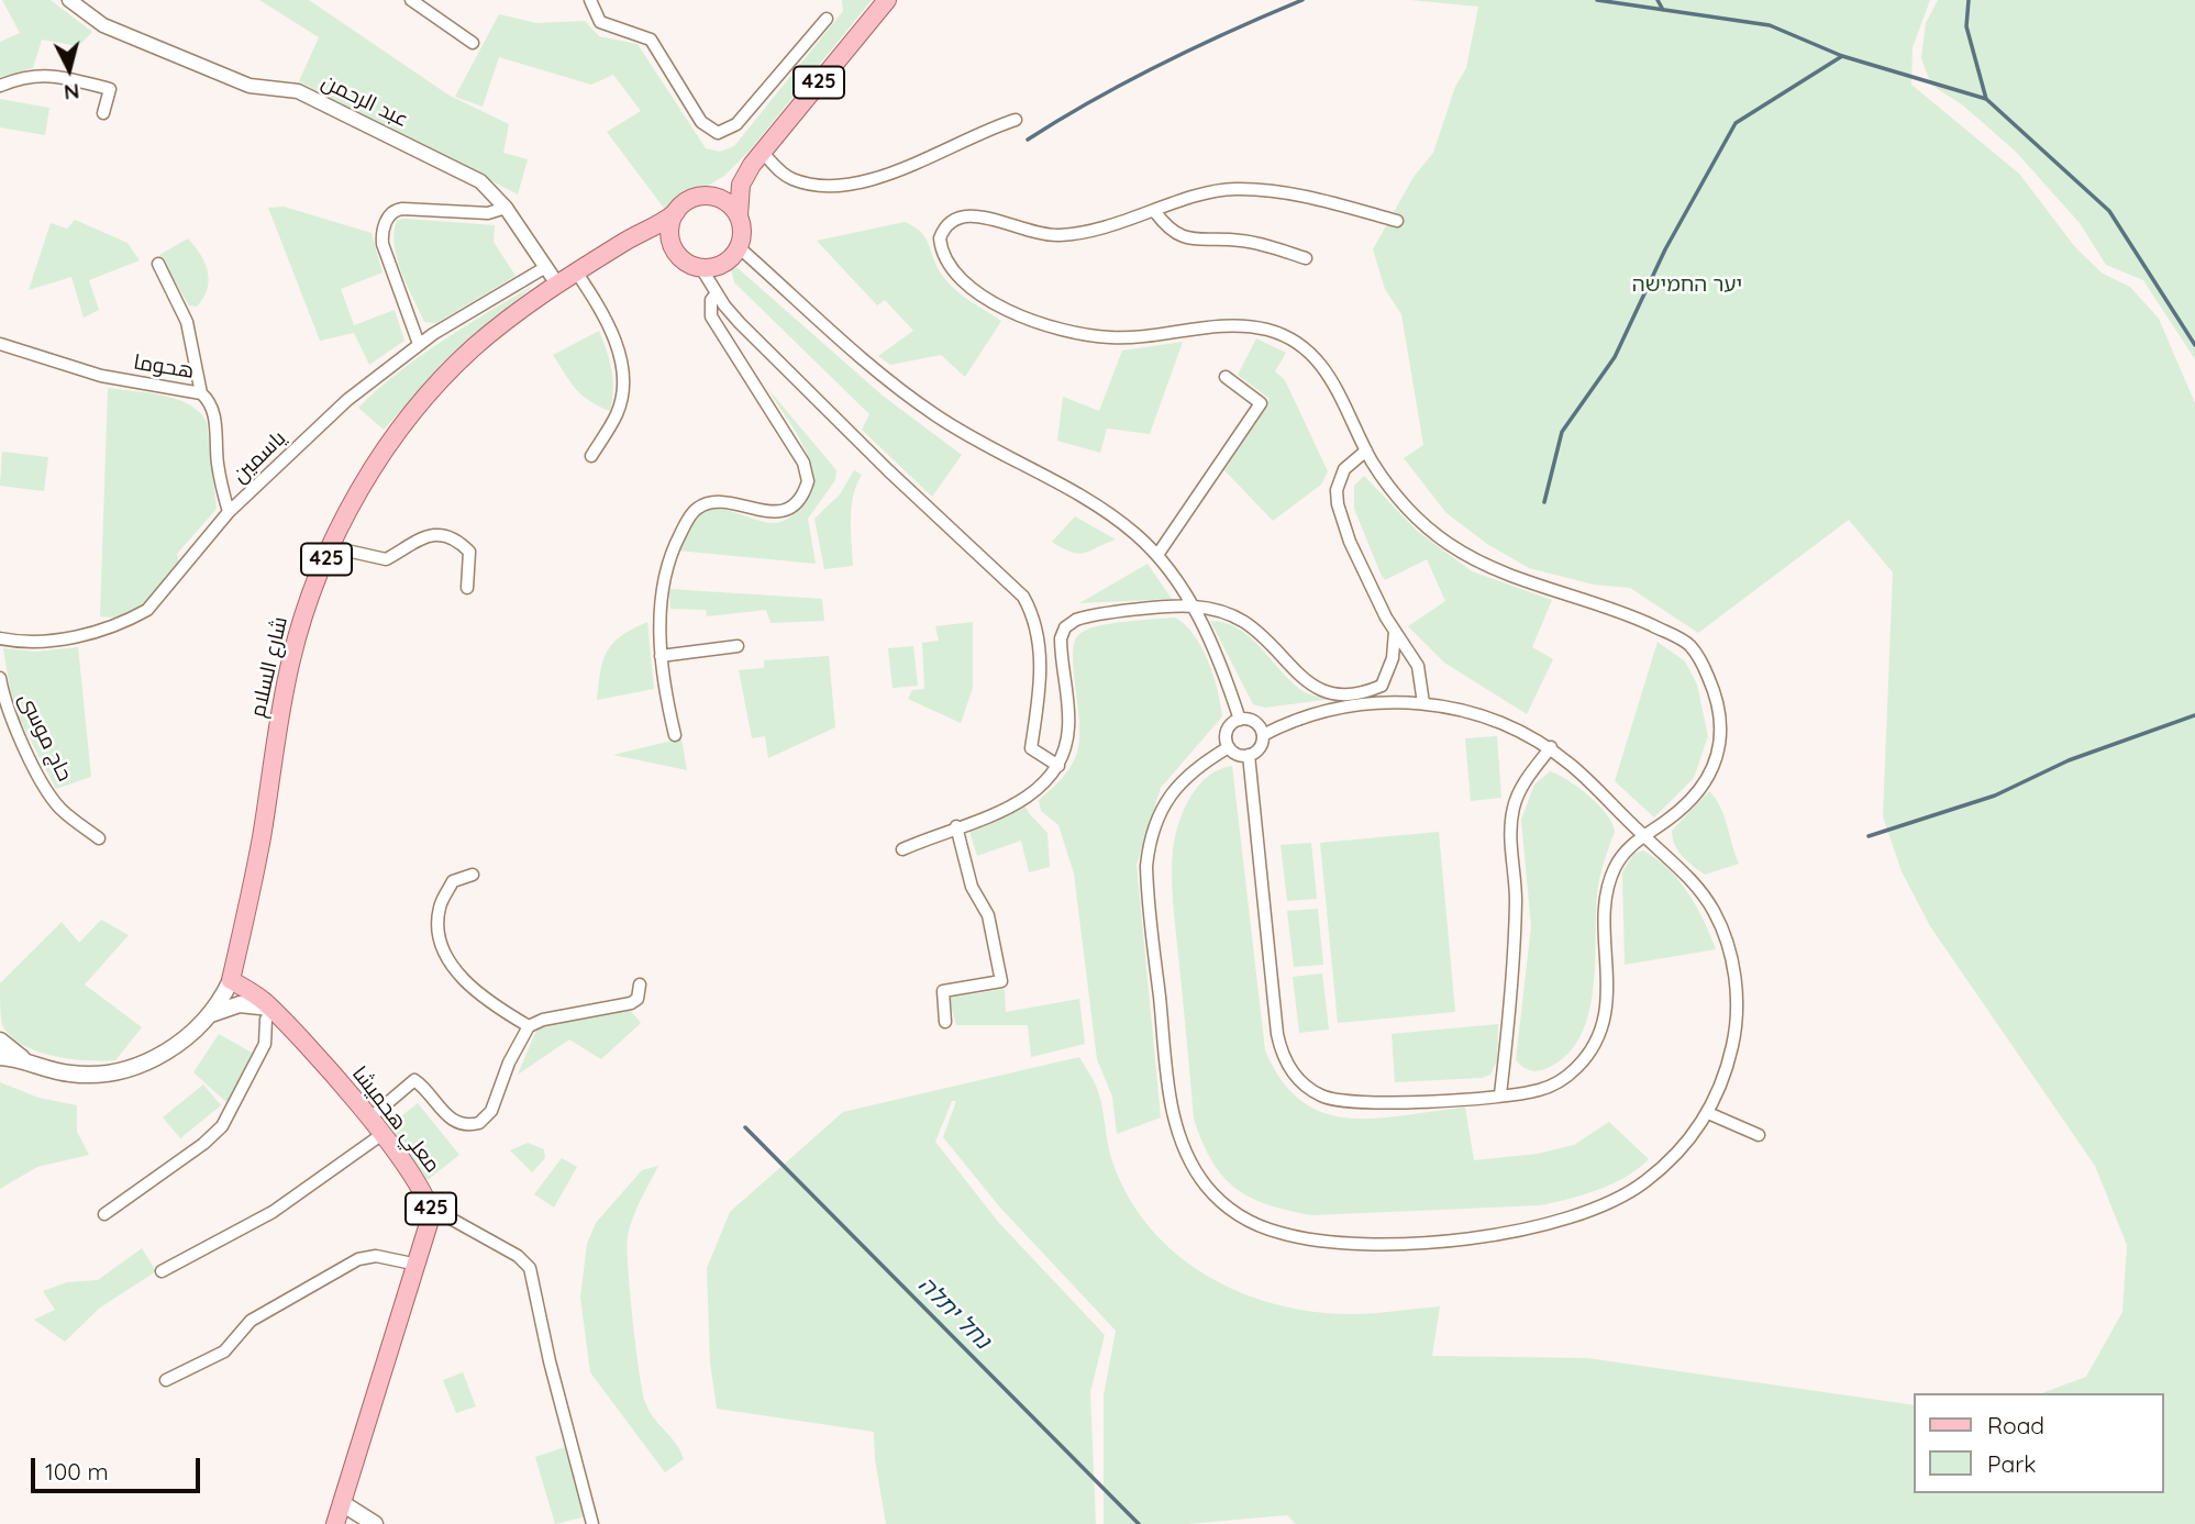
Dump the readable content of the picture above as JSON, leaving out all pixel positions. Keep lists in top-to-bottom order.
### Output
{
  "streets": {
    "main road": ["425", "شارع السلام", "معلي هحميشا"],
    "street": [
      "عبد الرحمن",
      "هحوما",
      "ياسمين",
      "حاج موسى"
    ]
  },
  "crossings": [
    ["425", "شارع السلام"],
    ["425", "معلي هحميشا"],
    ["عبد الرحمن", "ياسمين"],
    ["عبد الرحمن", "شارع السلام"],
    ["هحوما", "ياسمين"],
    ["شارع السلام", "معلي هحميشا"]
  ],
  "water": ["נחל יתלה"],
  "parks": ["יער החמישה"],
  "legend": ["Road", "Park"],
  "scale_bar": "100 m",
  "north": "bottom"
}
